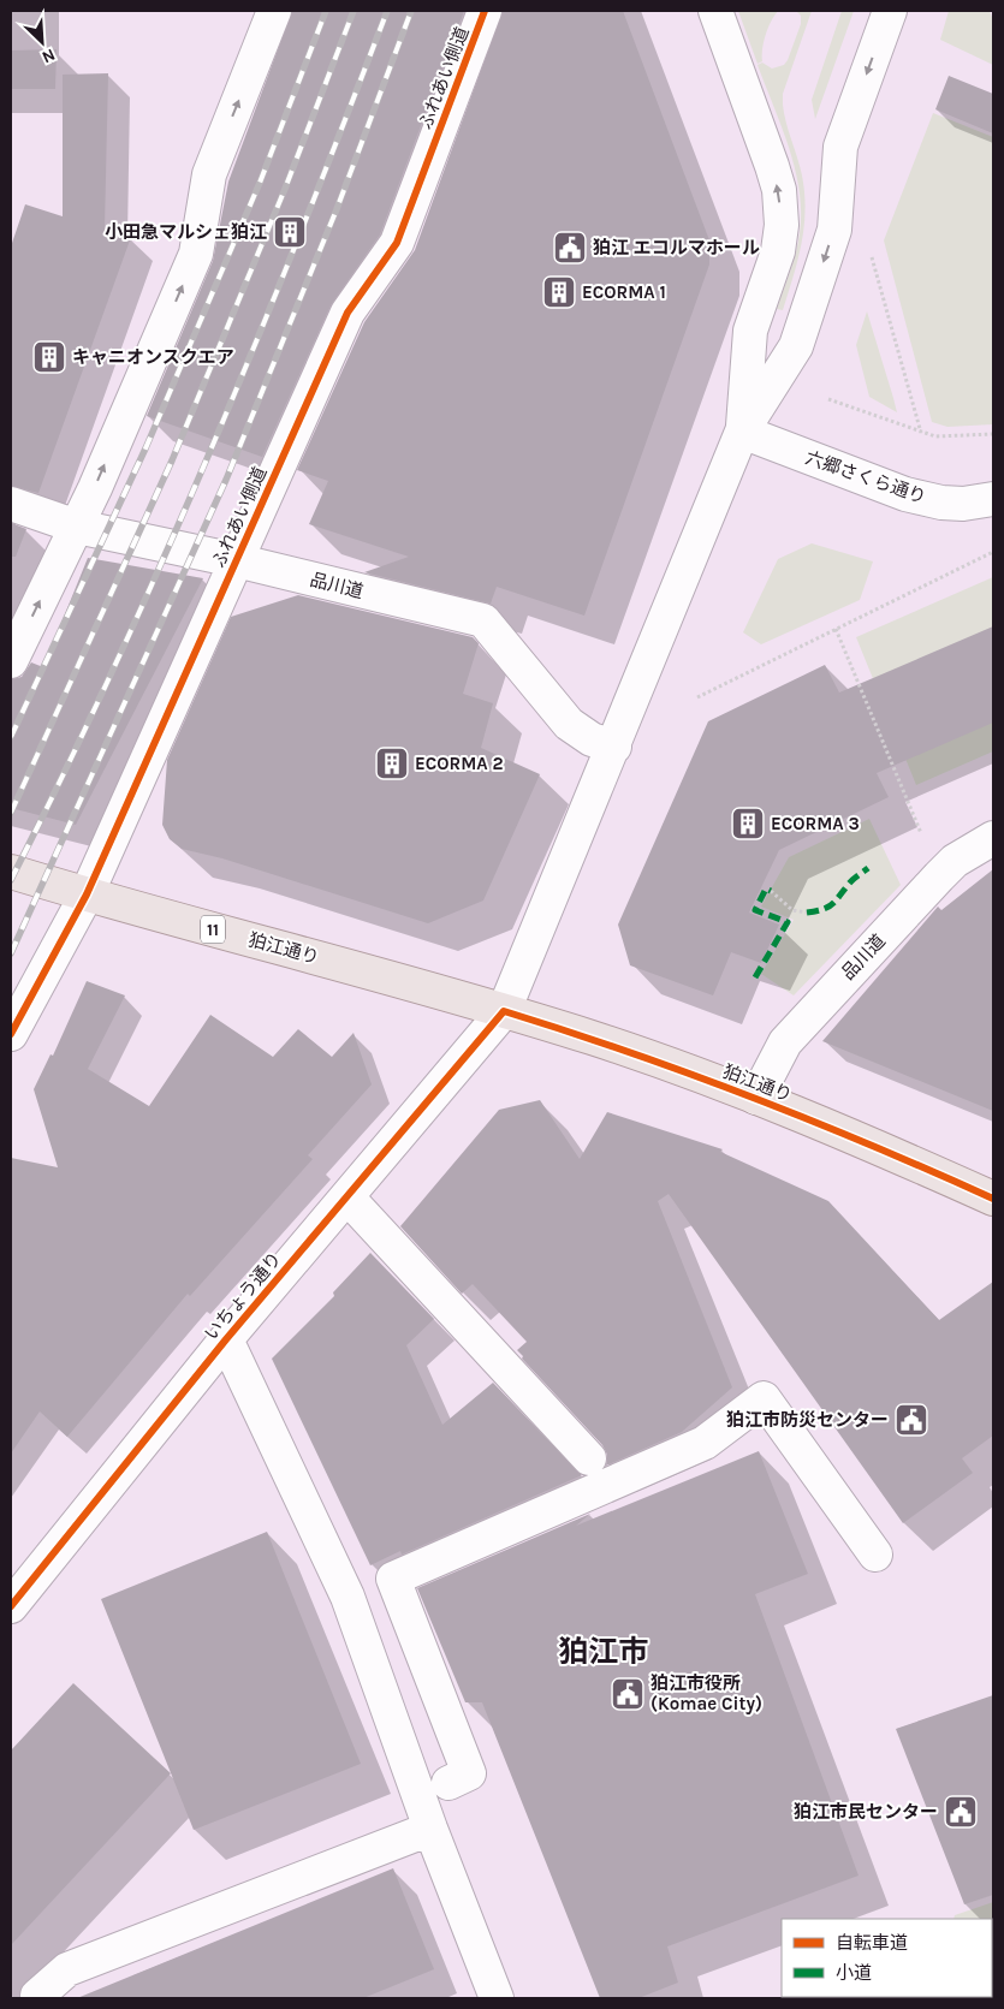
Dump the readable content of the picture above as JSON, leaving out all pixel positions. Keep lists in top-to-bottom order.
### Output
{
  "streets": {
    "main road": ["11", "狛江通り"],
    "street": [
      "ふれあい側道",
      "六郷さくら通り",
      "品川道",
      "いちょう通り"
    ]
  },
  "crossings": [
    ["ふれあい側道", "品川道"],
    ["ふれあい側道", "狛江通り"],
    ["六郷さくら通り", "いちょう通り"],
    ["品川道", "狛江通り"],
    ["品川道", "いちょう通り"],
    ["狛江通り", "いちょう通り"]
  ],
  "districts": ["狛江市"],
  "places": {
    "building": [
      "小田急マルシェ狛江",
      "ECORMA 1",
      "キャニオンスクエア",
      "ECORMA 2",
      "ECORMA 3"
    ],
    "public building": [
      "狛江 エコルマホール",
      "狛江市防災センター",
      "狛江市役所 (Komae City)",
      "狛江市民センター"
    ]
  },
  "legend": ["自転車道", "小道"],
  "north": "bottom right"
}
